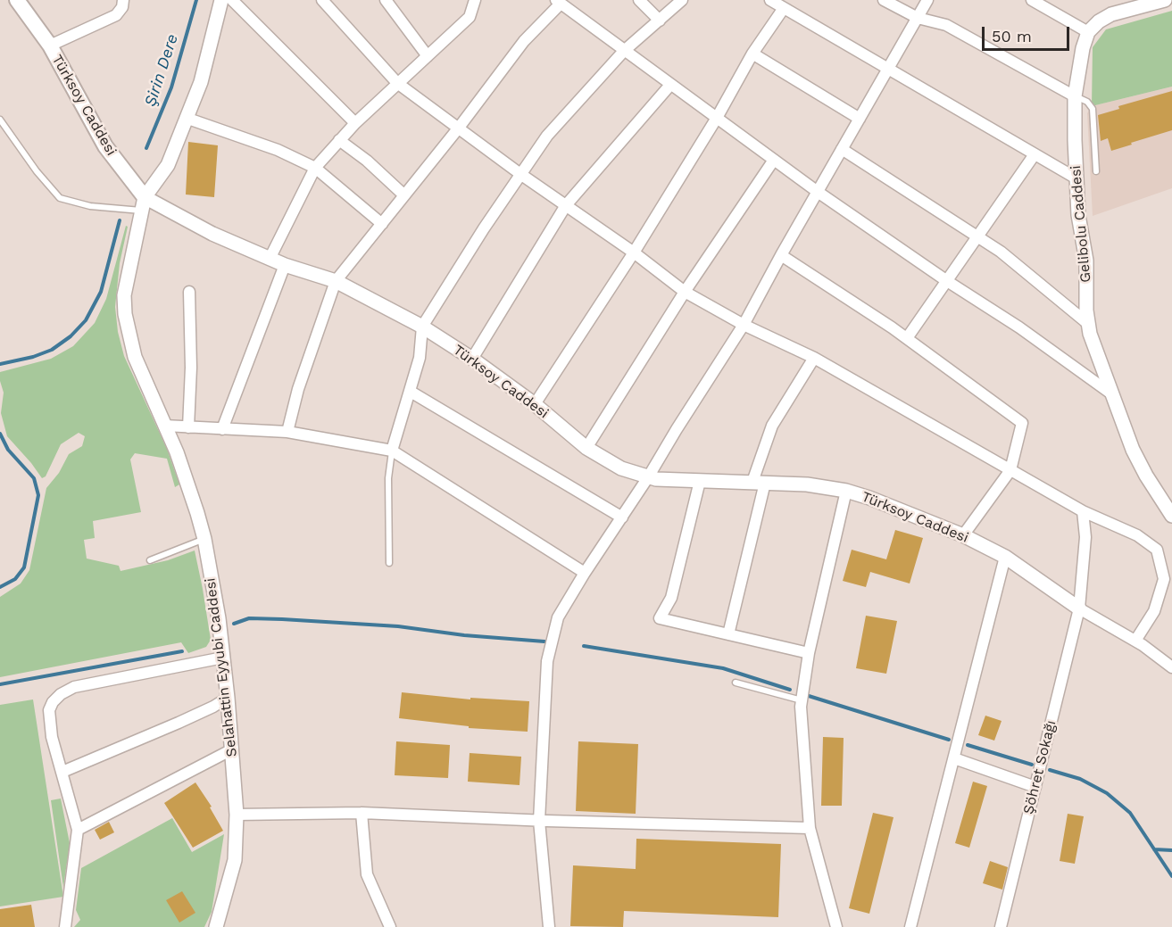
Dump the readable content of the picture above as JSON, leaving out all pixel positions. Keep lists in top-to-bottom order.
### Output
{
  "streets": {
    "main road": ["Türksoy Caddesi"],
    "street": ["Gelibolu Caddesi", "Selahattin Eyyubi Caddesi", "Şöhret Sokağı"]
  },
  "crossings": [
    ["Türksoy Caddesi", "Selahattin Eyyubi Caddesi"],
    ["Türksoy Caddesi", "Şöhret Sokağı"]
  ],
  "water": ["Şirin Dere"],
  "scale_bar": "50 m"
}
